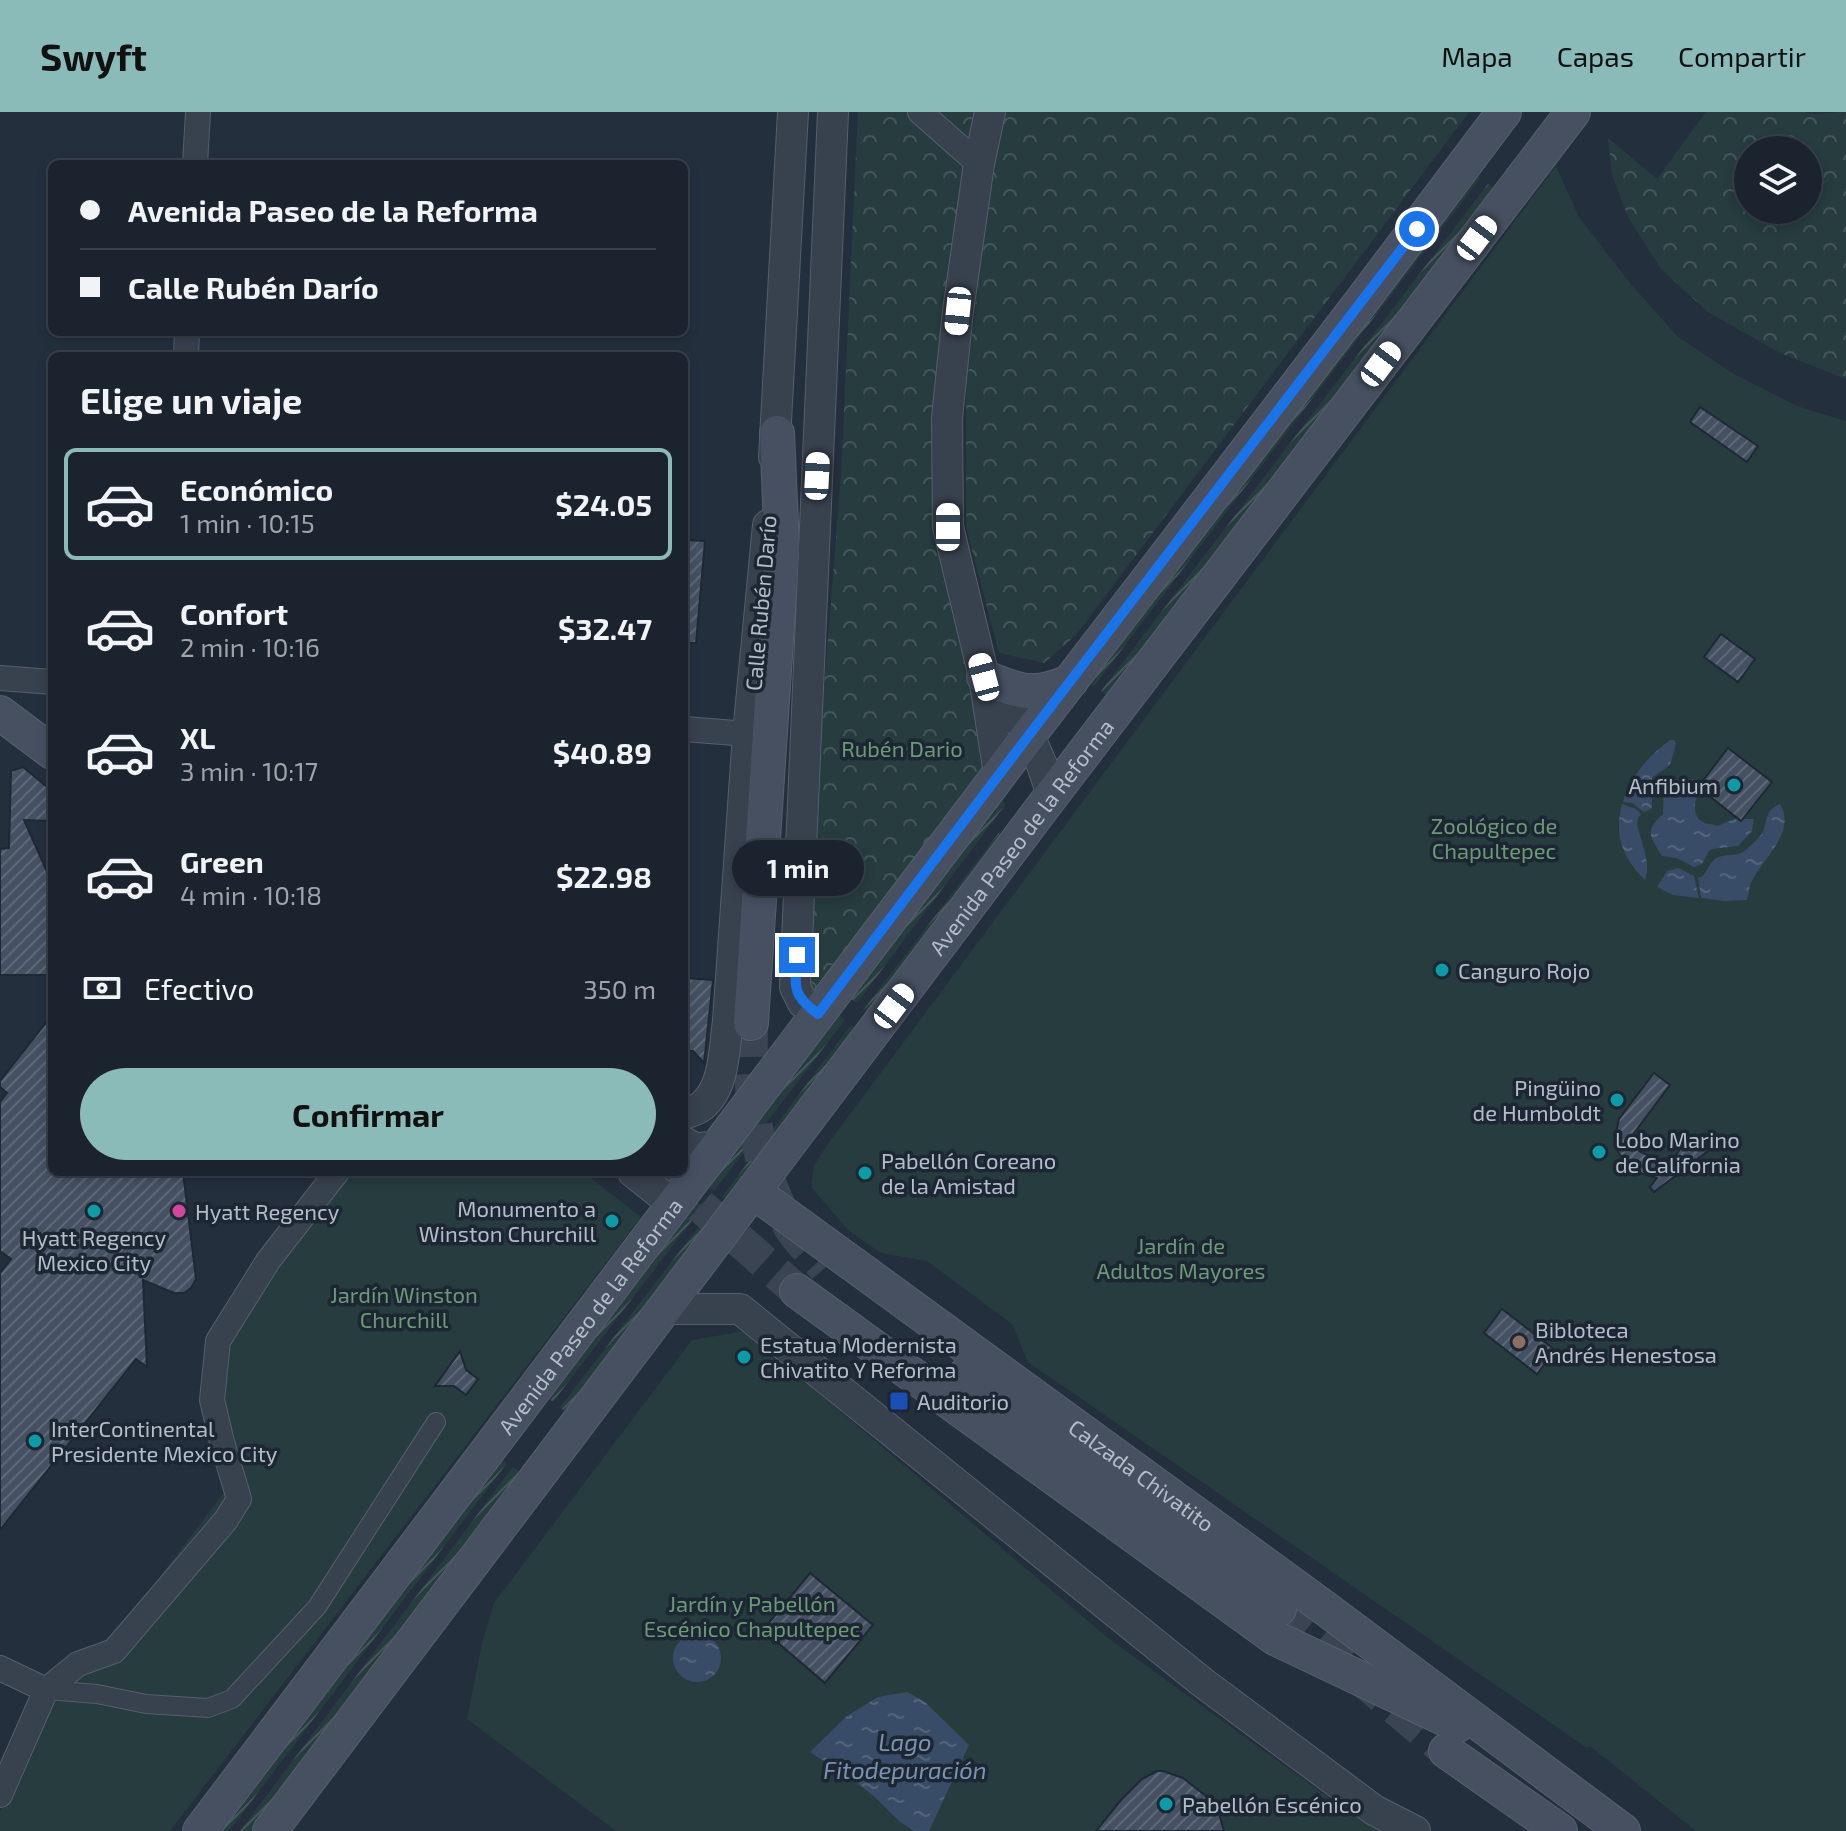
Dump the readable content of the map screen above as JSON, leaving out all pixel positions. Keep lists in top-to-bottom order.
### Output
{
  "streets": {
    "main road": ["Avenida Paseo de la Reforma", "Calzada Chivatito"],
    "street": ["Calle Rubén Darío"]
  },
  "crossings": [
    ["Avenida Paseo de la Reforma", "Calzada Chivatito"]
  ],
  "water": ["Lago Fitodepuración"],
  "parks": [
    "Rubén Dario",
    "Zoológico de Chapultepec",
    "Jardín de Adultos Mayores",
    "Jardín Winston Churchill",
    "Jardín y Pabellón Escénico Chapultepec"
  ],
  "places": {
    "other": [
      "Anfibium",
      "Canguro Rojo",
      "Pingüino de Humboldt",
      "Lobo Marino de California",
      "Pabellón Coreano de la Amistad",
      "Hyatt Regency Mexico City",
      "Hyatt Regency",
      "Monumento a Winston Churchill",
      "Bibloteca Andrés Henestosa",
      "Estatua Modernista Chivatito Y Reforma",
      "InterContinental Presidente Mexico City",
      "Pabellón Escénico"
    ],
    "transit": ["Auditorio"]
  },
  "page": {
    "header": "Swyft",
    "nav": ["Mapa", "Capas", "Compartir"],
    "banner": ["Avenida Paseo de la Reforma", "Calle Rubén Darío"],
    "heading": "Elige un viaje",
    "list": [
      {
        "name": "Económico",
        "note": "1 min · 10:15",
        "value": "$24.05"
      },
      {
        "name": "Confort",
        "note": "2 min · 10:16",
        "value": "$32.47"
      },
      {
        "name": "XL",
        "note": "3 min · 10:17",
        "value": "$40.89"
      },
      {
        "name": "Green",
        "note": "4 min · 10:18",
        "value": "$22.98"
      }
    ],
    "bubble": "1 min",
    "pay": ["Efectivo", "350 m"],
    "buttons": "Confirmar"
  }
}
